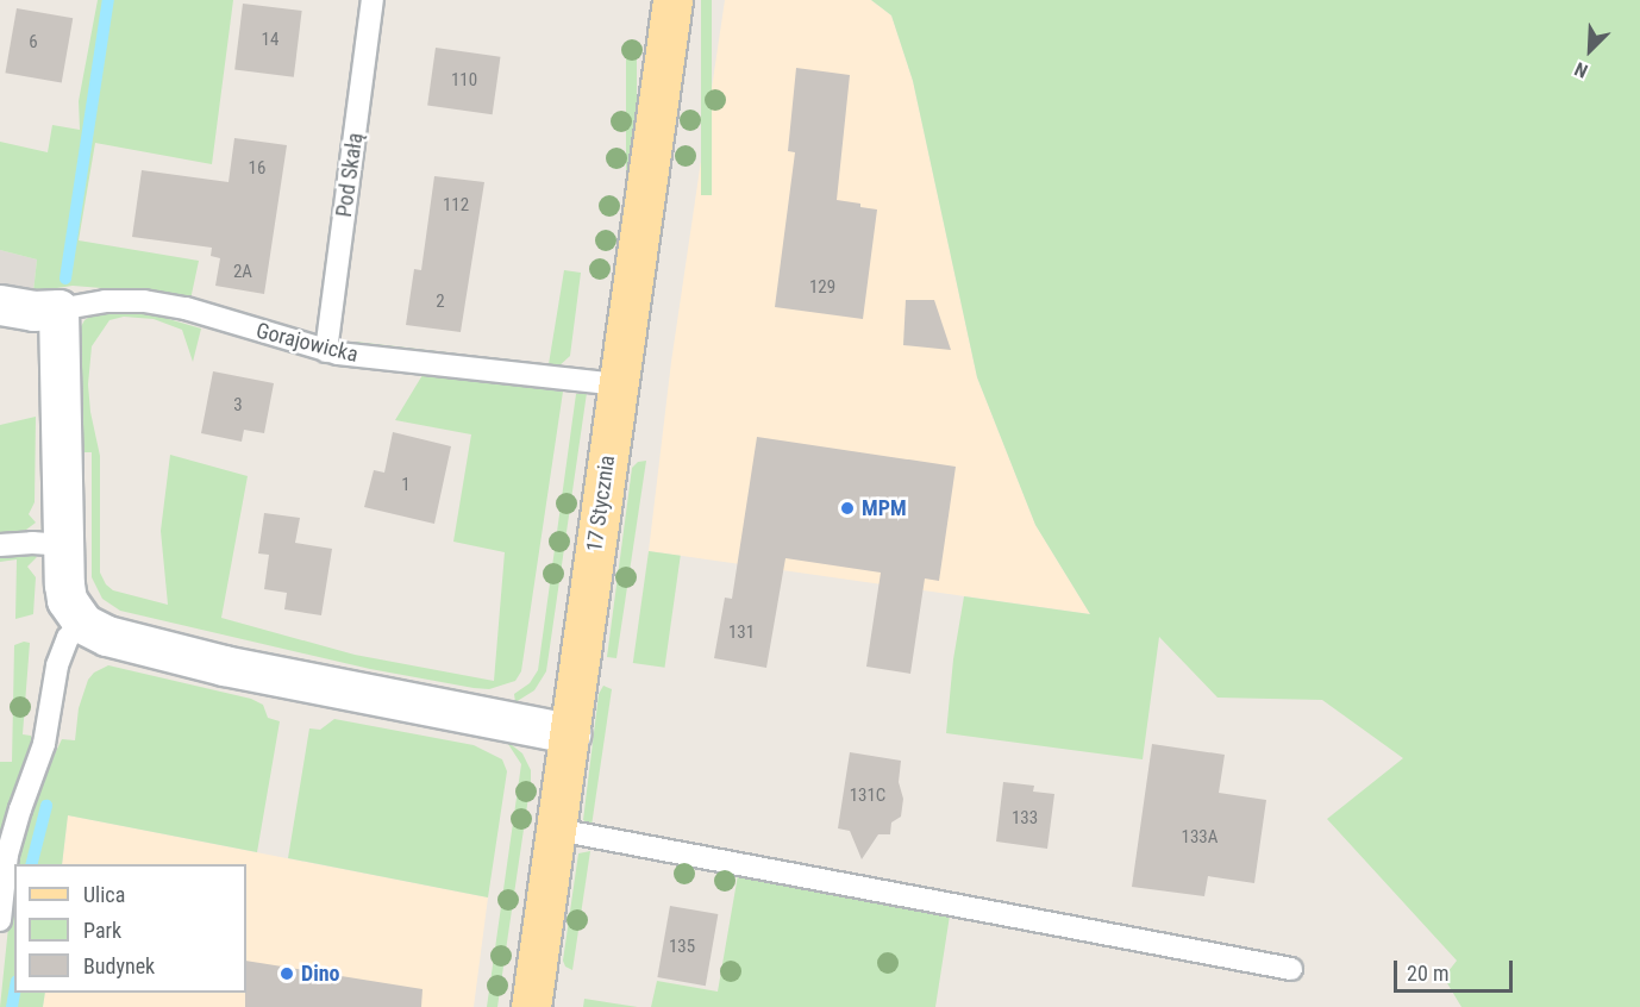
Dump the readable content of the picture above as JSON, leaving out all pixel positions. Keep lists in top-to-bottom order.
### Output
{
  "streets": {
    "main road": ["17 Stycznia"],
    "street": ["Gorajowicka"],
    "lane": ["Pod Skałą"]
  },
  "crossings": [
    ["Pod Skałą", "Gorajowicka"],
    ["Gorajowicka", "17 Stycznia"]
  ],
  "places": ["MPM", "Dino"],
  "house_numbers": [
    "14",
    "6",
    "110",
    "16",
    "112",
    "2A",
    "129",
    "2",
    "3",
    "1",
    "131",
    "131C",
    "133",
    "133A",
    "135"
  ],
  "legend": ["Ulica", "Park", "Budynek"],
  "scale_bar": "20 m",
  "north": "bottom left"
}
